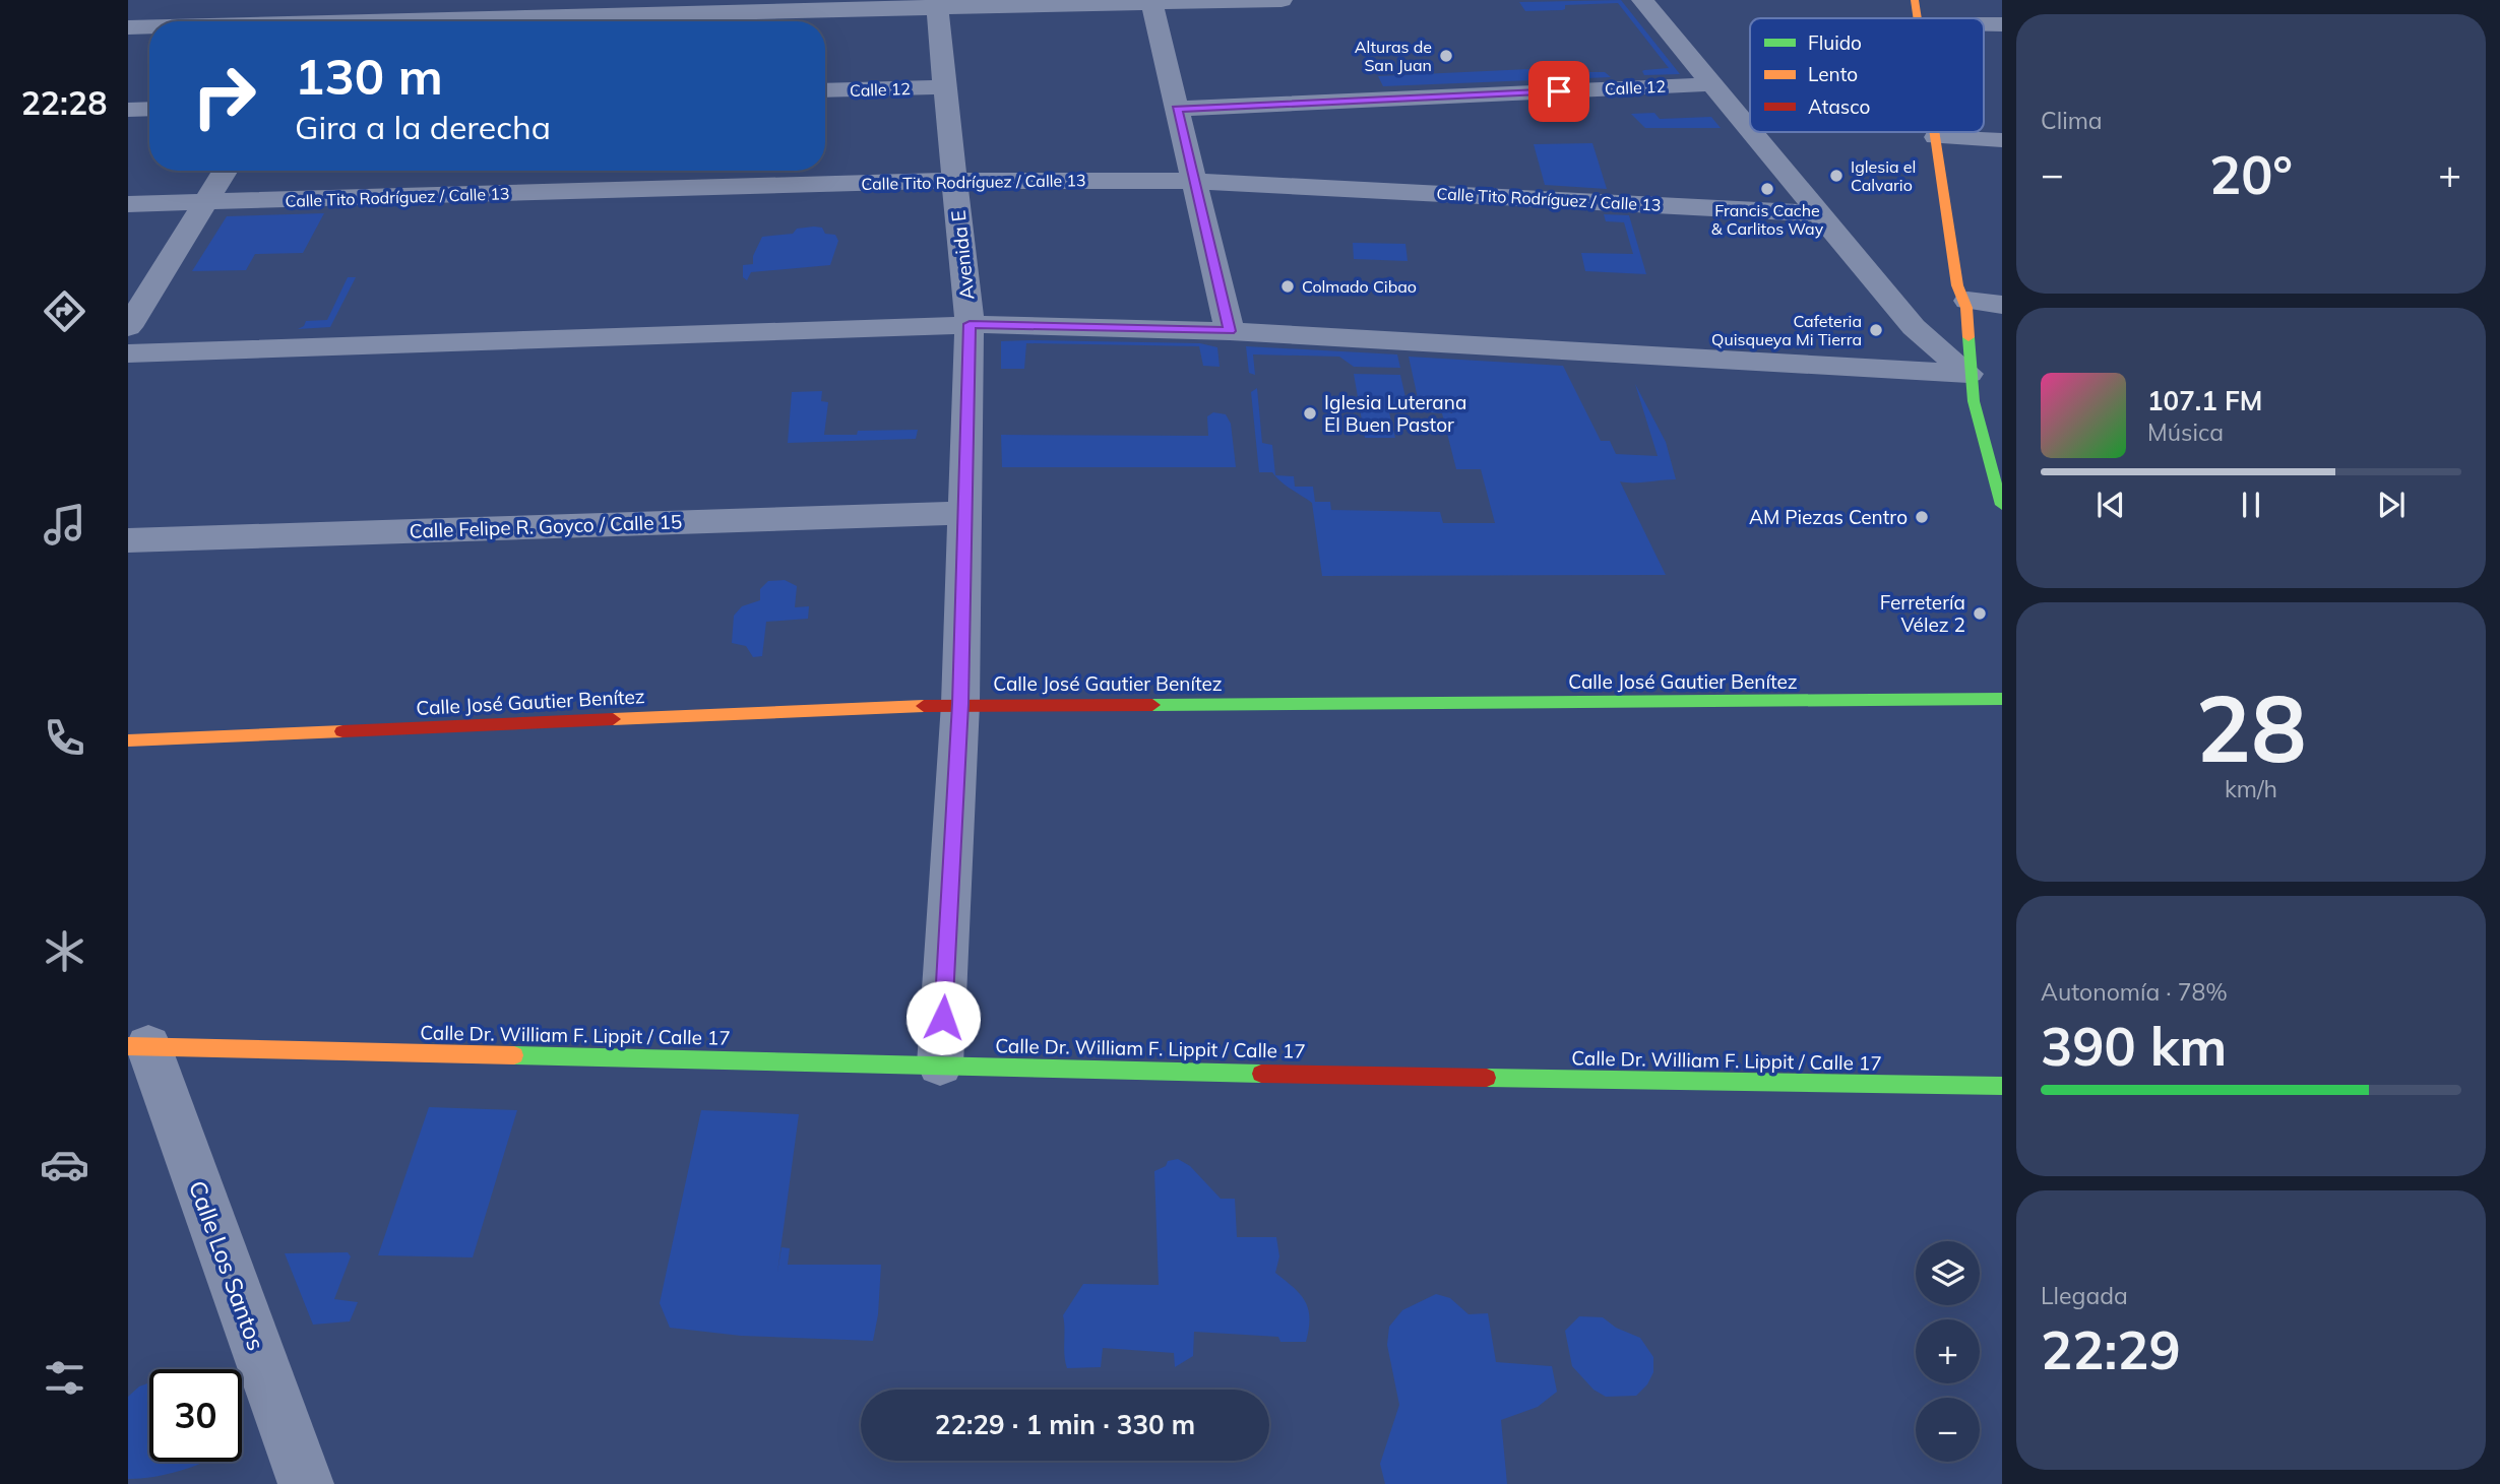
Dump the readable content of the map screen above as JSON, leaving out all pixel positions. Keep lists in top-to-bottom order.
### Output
{
  "streets": {
    "street": [
      "Calle 12",
      "Calle Tito Rodríguez / Calle 13",
      "Avenida E",
      "Calle Felipe R. Goyco / Calle 15",
      "Calle José Gautier Benítez",
      "Calle Dr. William F. Lippit / Calle 17",
      "Calle Los Santos"
    ]
  },
  "crossings": [
    ["Calle 12", "Avenida E"],
    ["Calle Tito Rodríguez / Calle 13", "Avenida E"],
    ["Avenida E", "Calle Felipe R. Goyco / Calle 15"],
    ["Avenida E", "Calle José Gautier Benítez"],
    ["Avenida E", "Calle Dr. William F. Lippit / Calle 17"],
    ["Calle Dr. William F. Lippit / Calle 17", "Calle Los Santos"]
  ],
  "places": [
    "Alturas de San Juan",
    "Iglesia el Calvario",
    "Francis Cache & Carlitos Way",
    "Colmado Cibao",
    "Cafeteria Quisqueya Mi Tierra",
    "Iglesia Luterana El Buen Pastor",
    "AM Piezas Centro",
    "Ferretería Vélez 2"
  ],
  "legend": ["Fluido", "Lento", "Atasco"],
  "page": {
    "tabs": "22:28",
    "tile": [
      "Clima",
      ["28", "km/h"],
      ["Autonomía · 78%", "390 km"],
      ["Llegada", "22:29"]
    ],
    "turn": ["130 m", "Gira a la derecha"],
    "heat": ["−", "20°", "+"],
    "song": ["107.1 FM", "Música"],
    "map_buttons": ["+", "−"],
    "limit": "30",
    "trip": "22:29 · 1 min · 330 m"
  }
}
